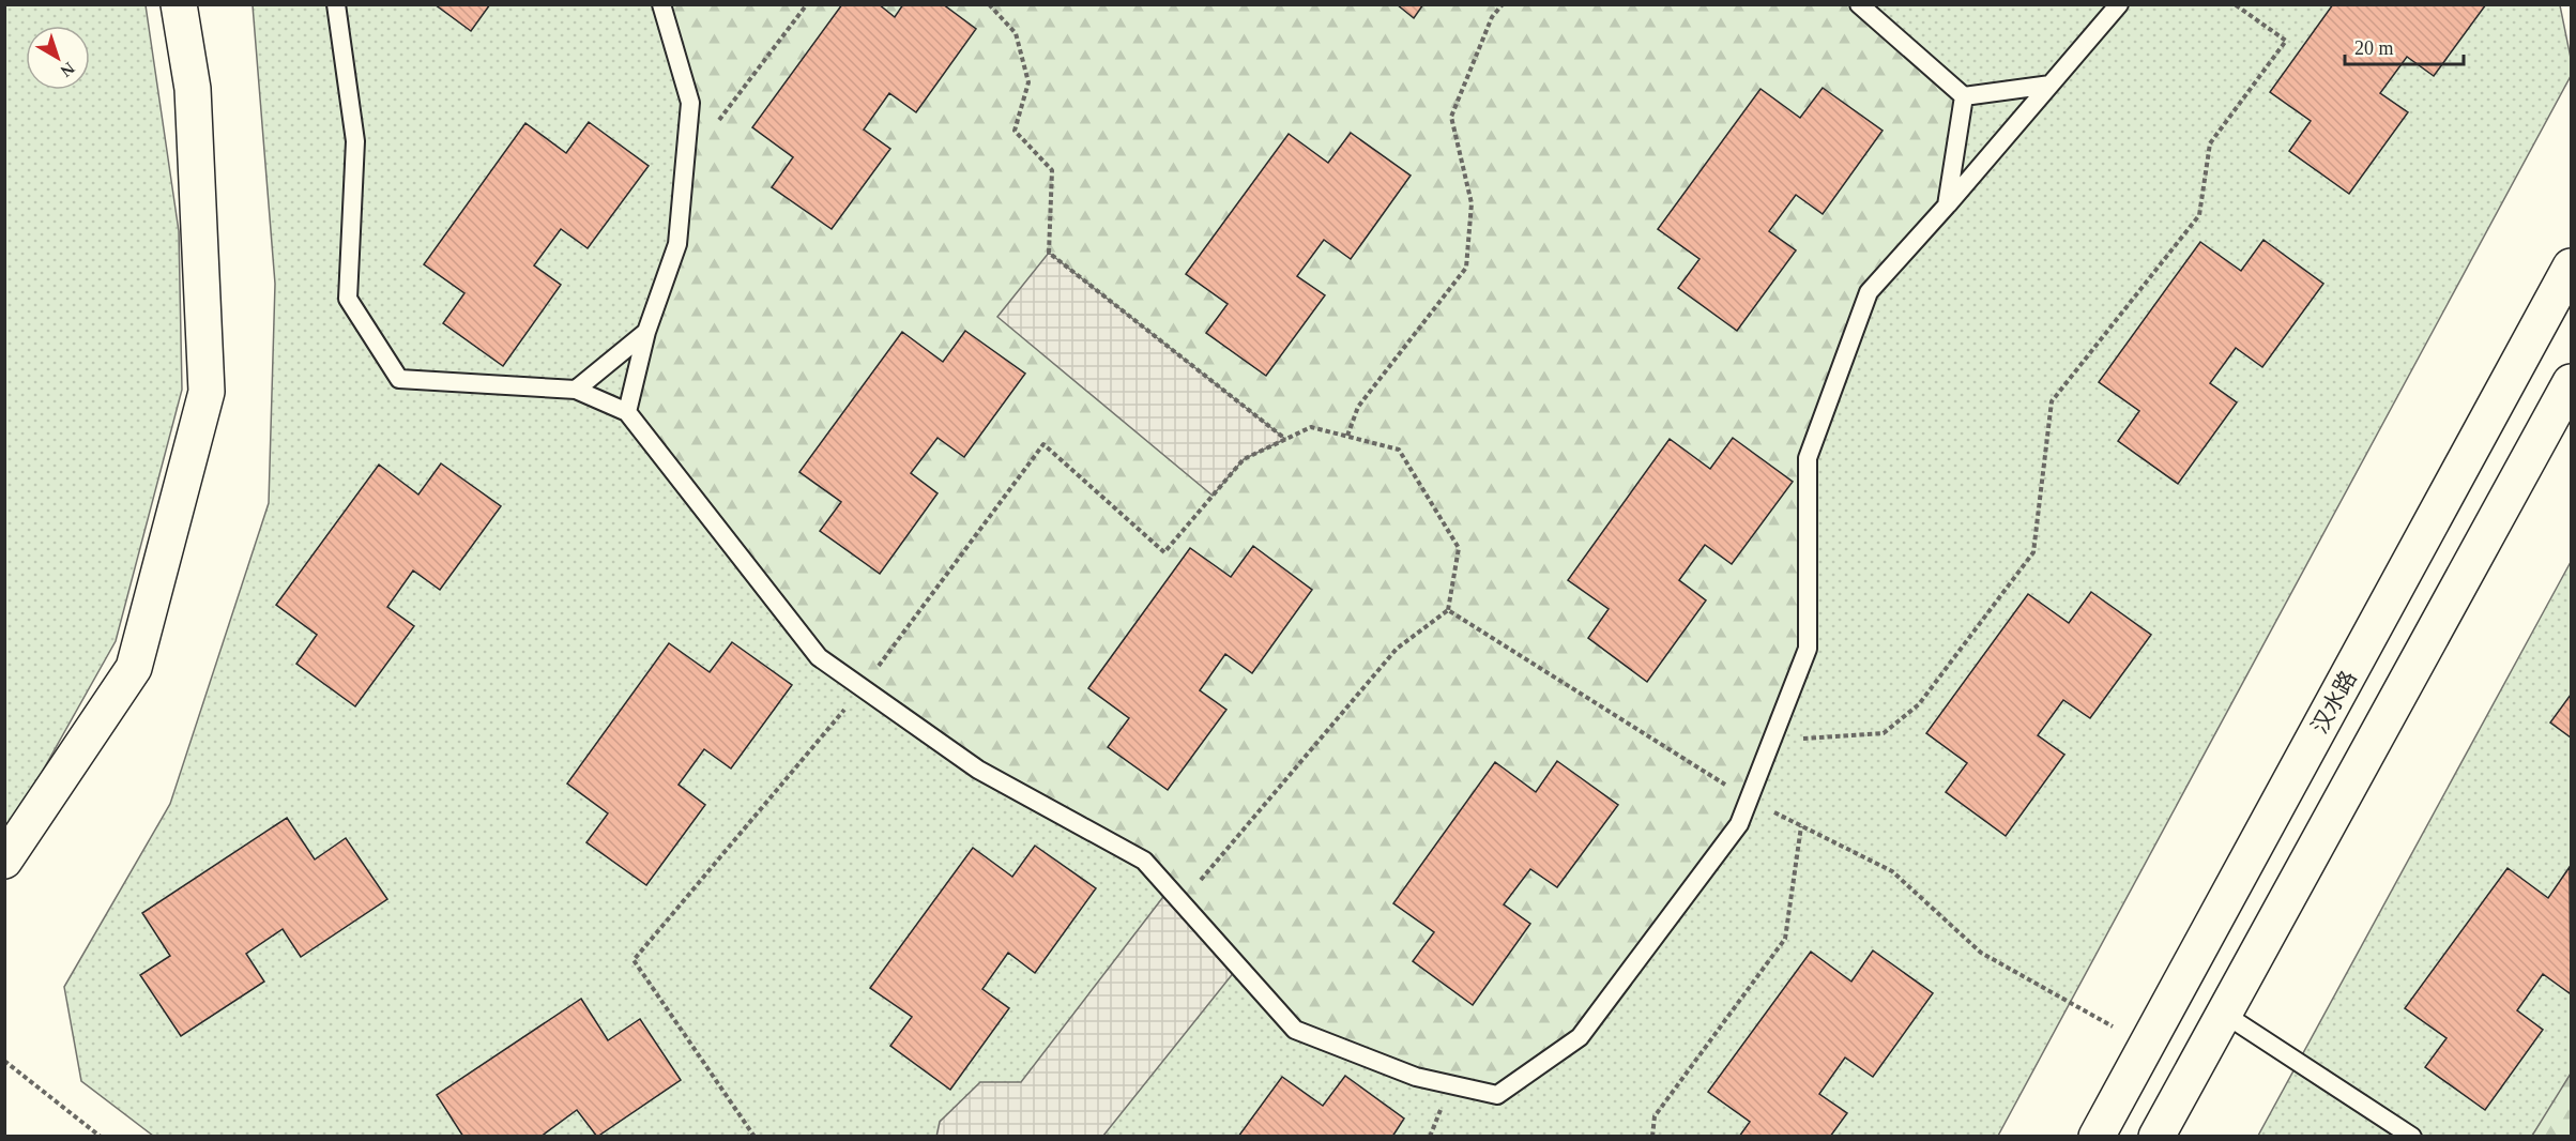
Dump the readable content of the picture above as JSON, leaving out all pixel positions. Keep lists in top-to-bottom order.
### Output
{
  "streets": {
    "main road": ["汉水路"]
  },
  "scale_bar": "20 m",
  "north": "bottom right"
}
